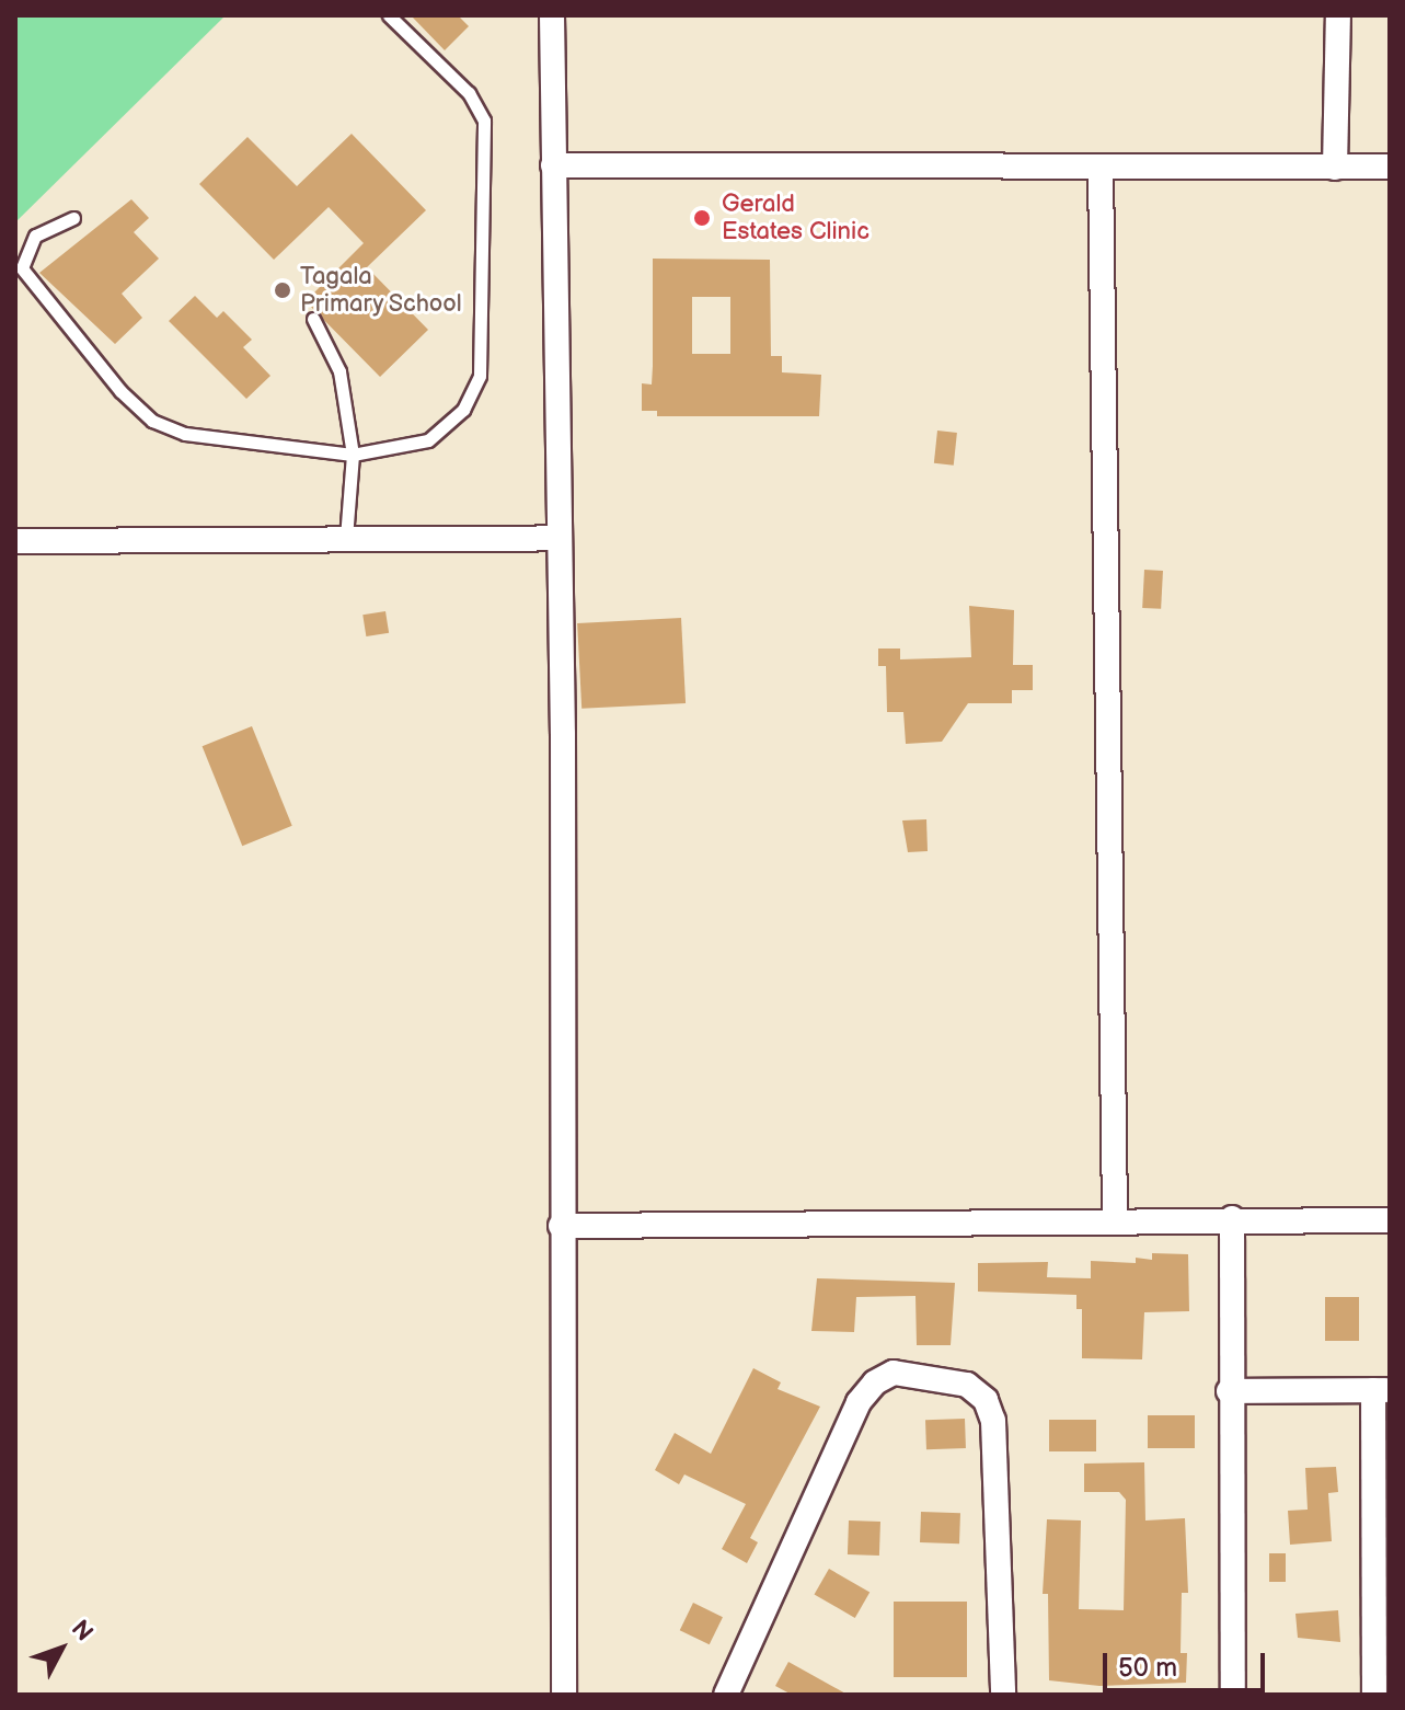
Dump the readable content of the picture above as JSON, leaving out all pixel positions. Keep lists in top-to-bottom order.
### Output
{
  "places": ["Gerald Estates Clinic", "Tagala Primary School"],
  "scale_bar": "50 m",
  "north": "top right"
}
